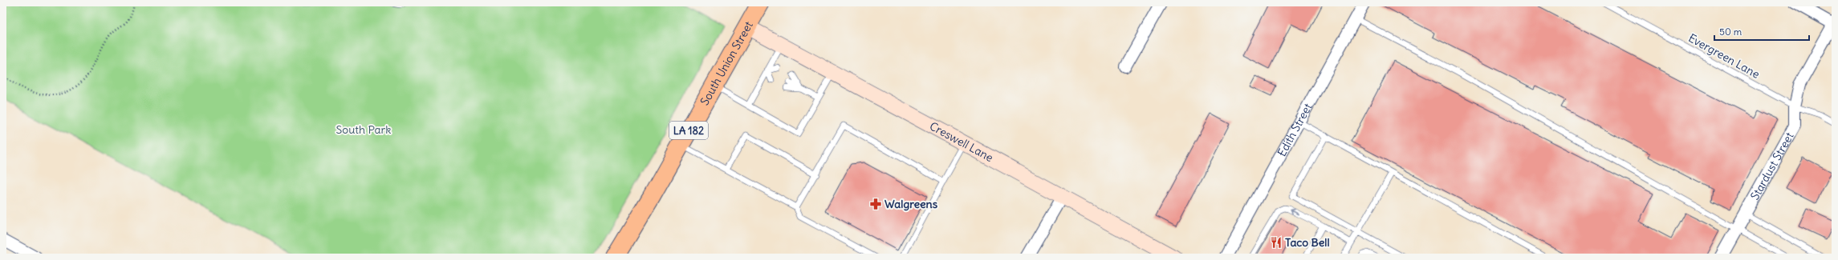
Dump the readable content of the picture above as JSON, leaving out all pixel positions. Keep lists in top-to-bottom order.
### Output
{
  "streets": {
    "main road": ["South Union Street", "LA 182", "Creswell Lane"],
    "street": ["Edith Street", "Stardust Street"],
    "lane": ["Evergreen Lane"]
  },
  "crossings": [
    ["Evergreen Lane", "Stardust Street"],
    ["South Union Street", "Creswell Lane"]
  ],
  "parks": ["South Park"],
  "places": {
    "pharmacy": ["Walgreens"],
    "restaurant": ["Taco Bell"]
  },
  "scale_bar": "50 m"
}
